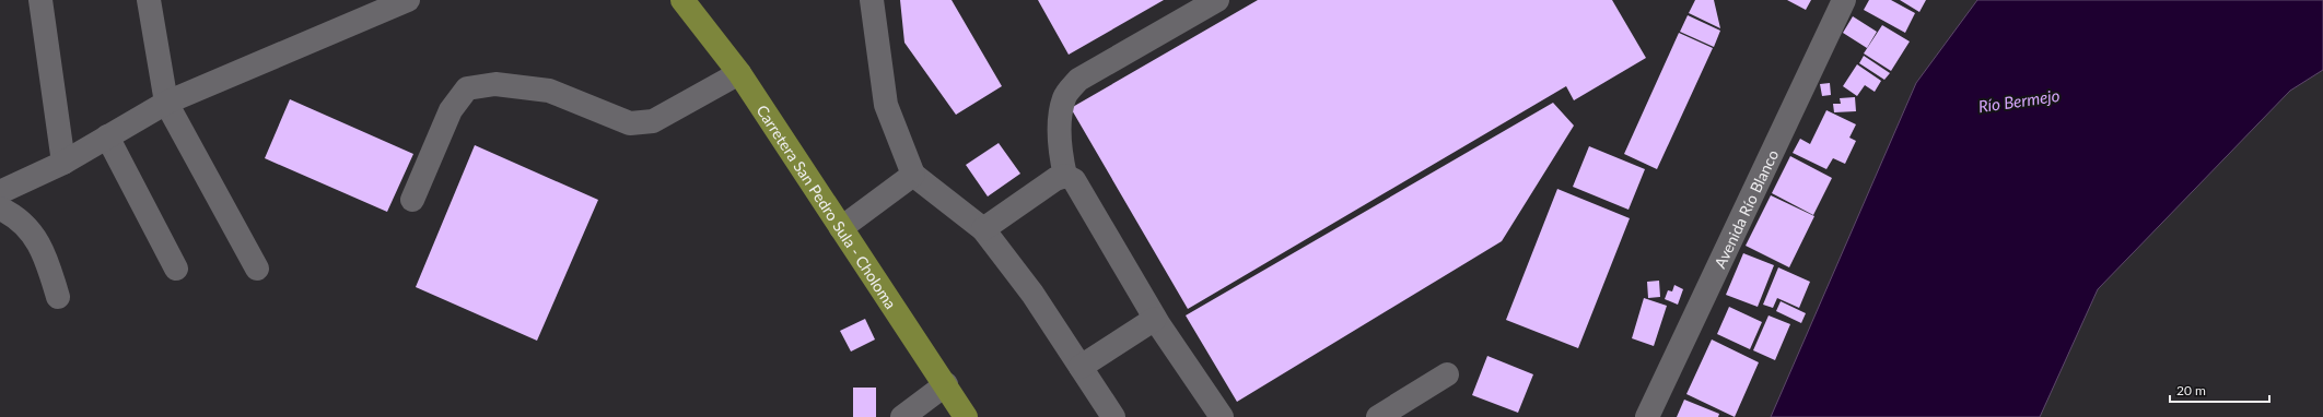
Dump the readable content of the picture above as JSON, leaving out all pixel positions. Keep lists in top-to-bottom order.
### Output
{
  "streets": {
    "main road": ["Carretera San Pedro Sula - Choloma"],
    "street": ["Avenida Río Blanco"]
  },
  "water": ["Río Bermejo"],
  "scale_bar": "20 m"
}
